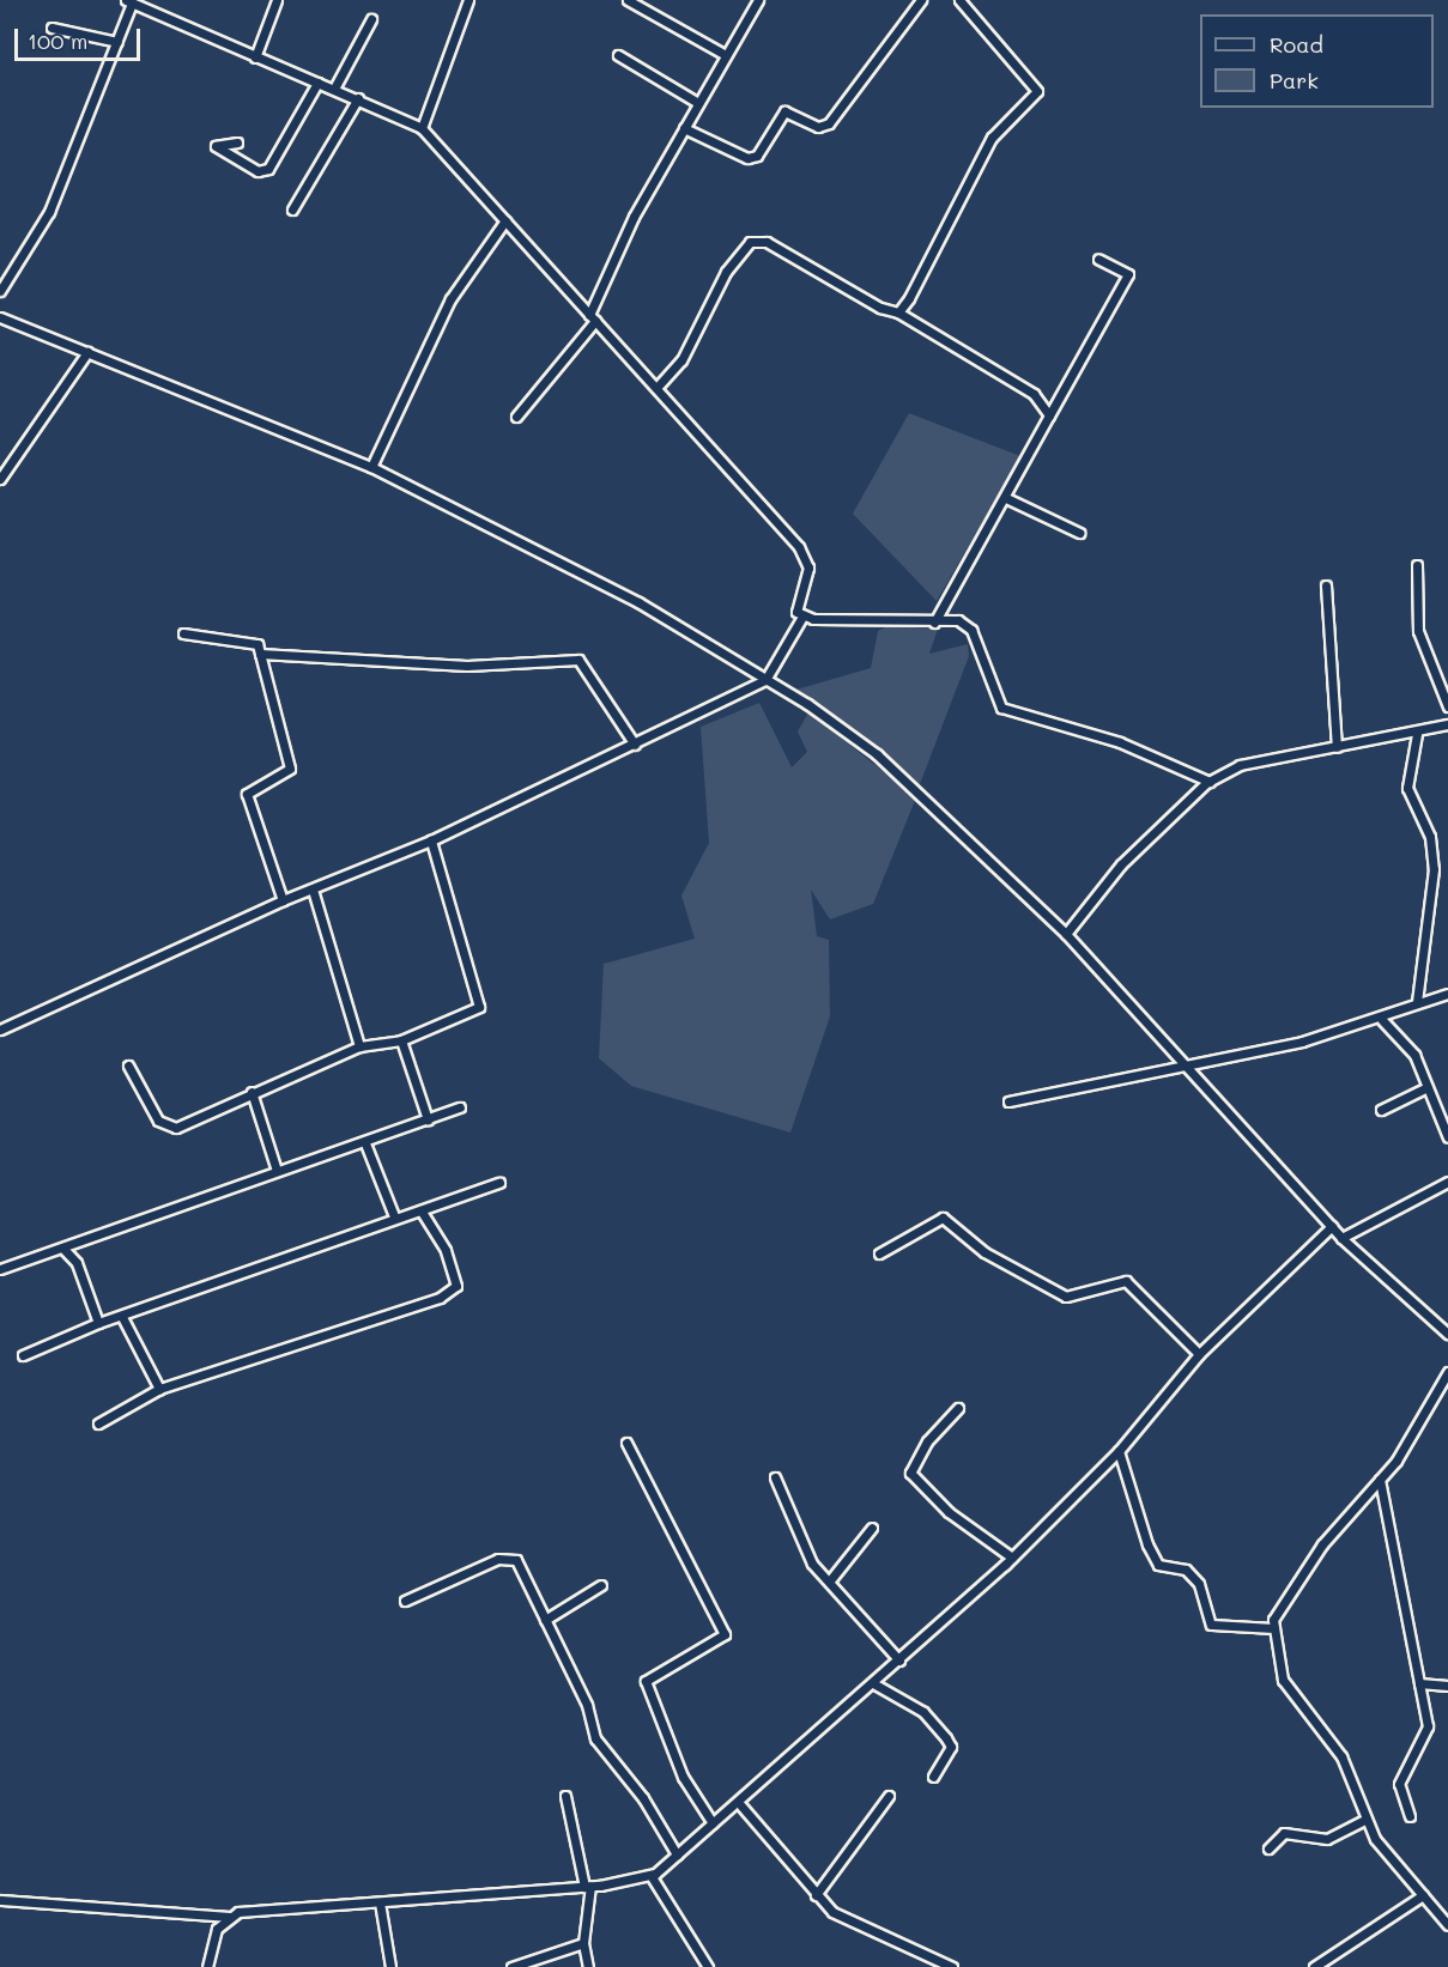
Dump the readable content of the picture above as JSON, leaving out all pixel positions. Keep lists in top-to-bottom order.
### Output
{
  "legend": ["Road", "Park"],
  "scale_bar": "100 m"
}
